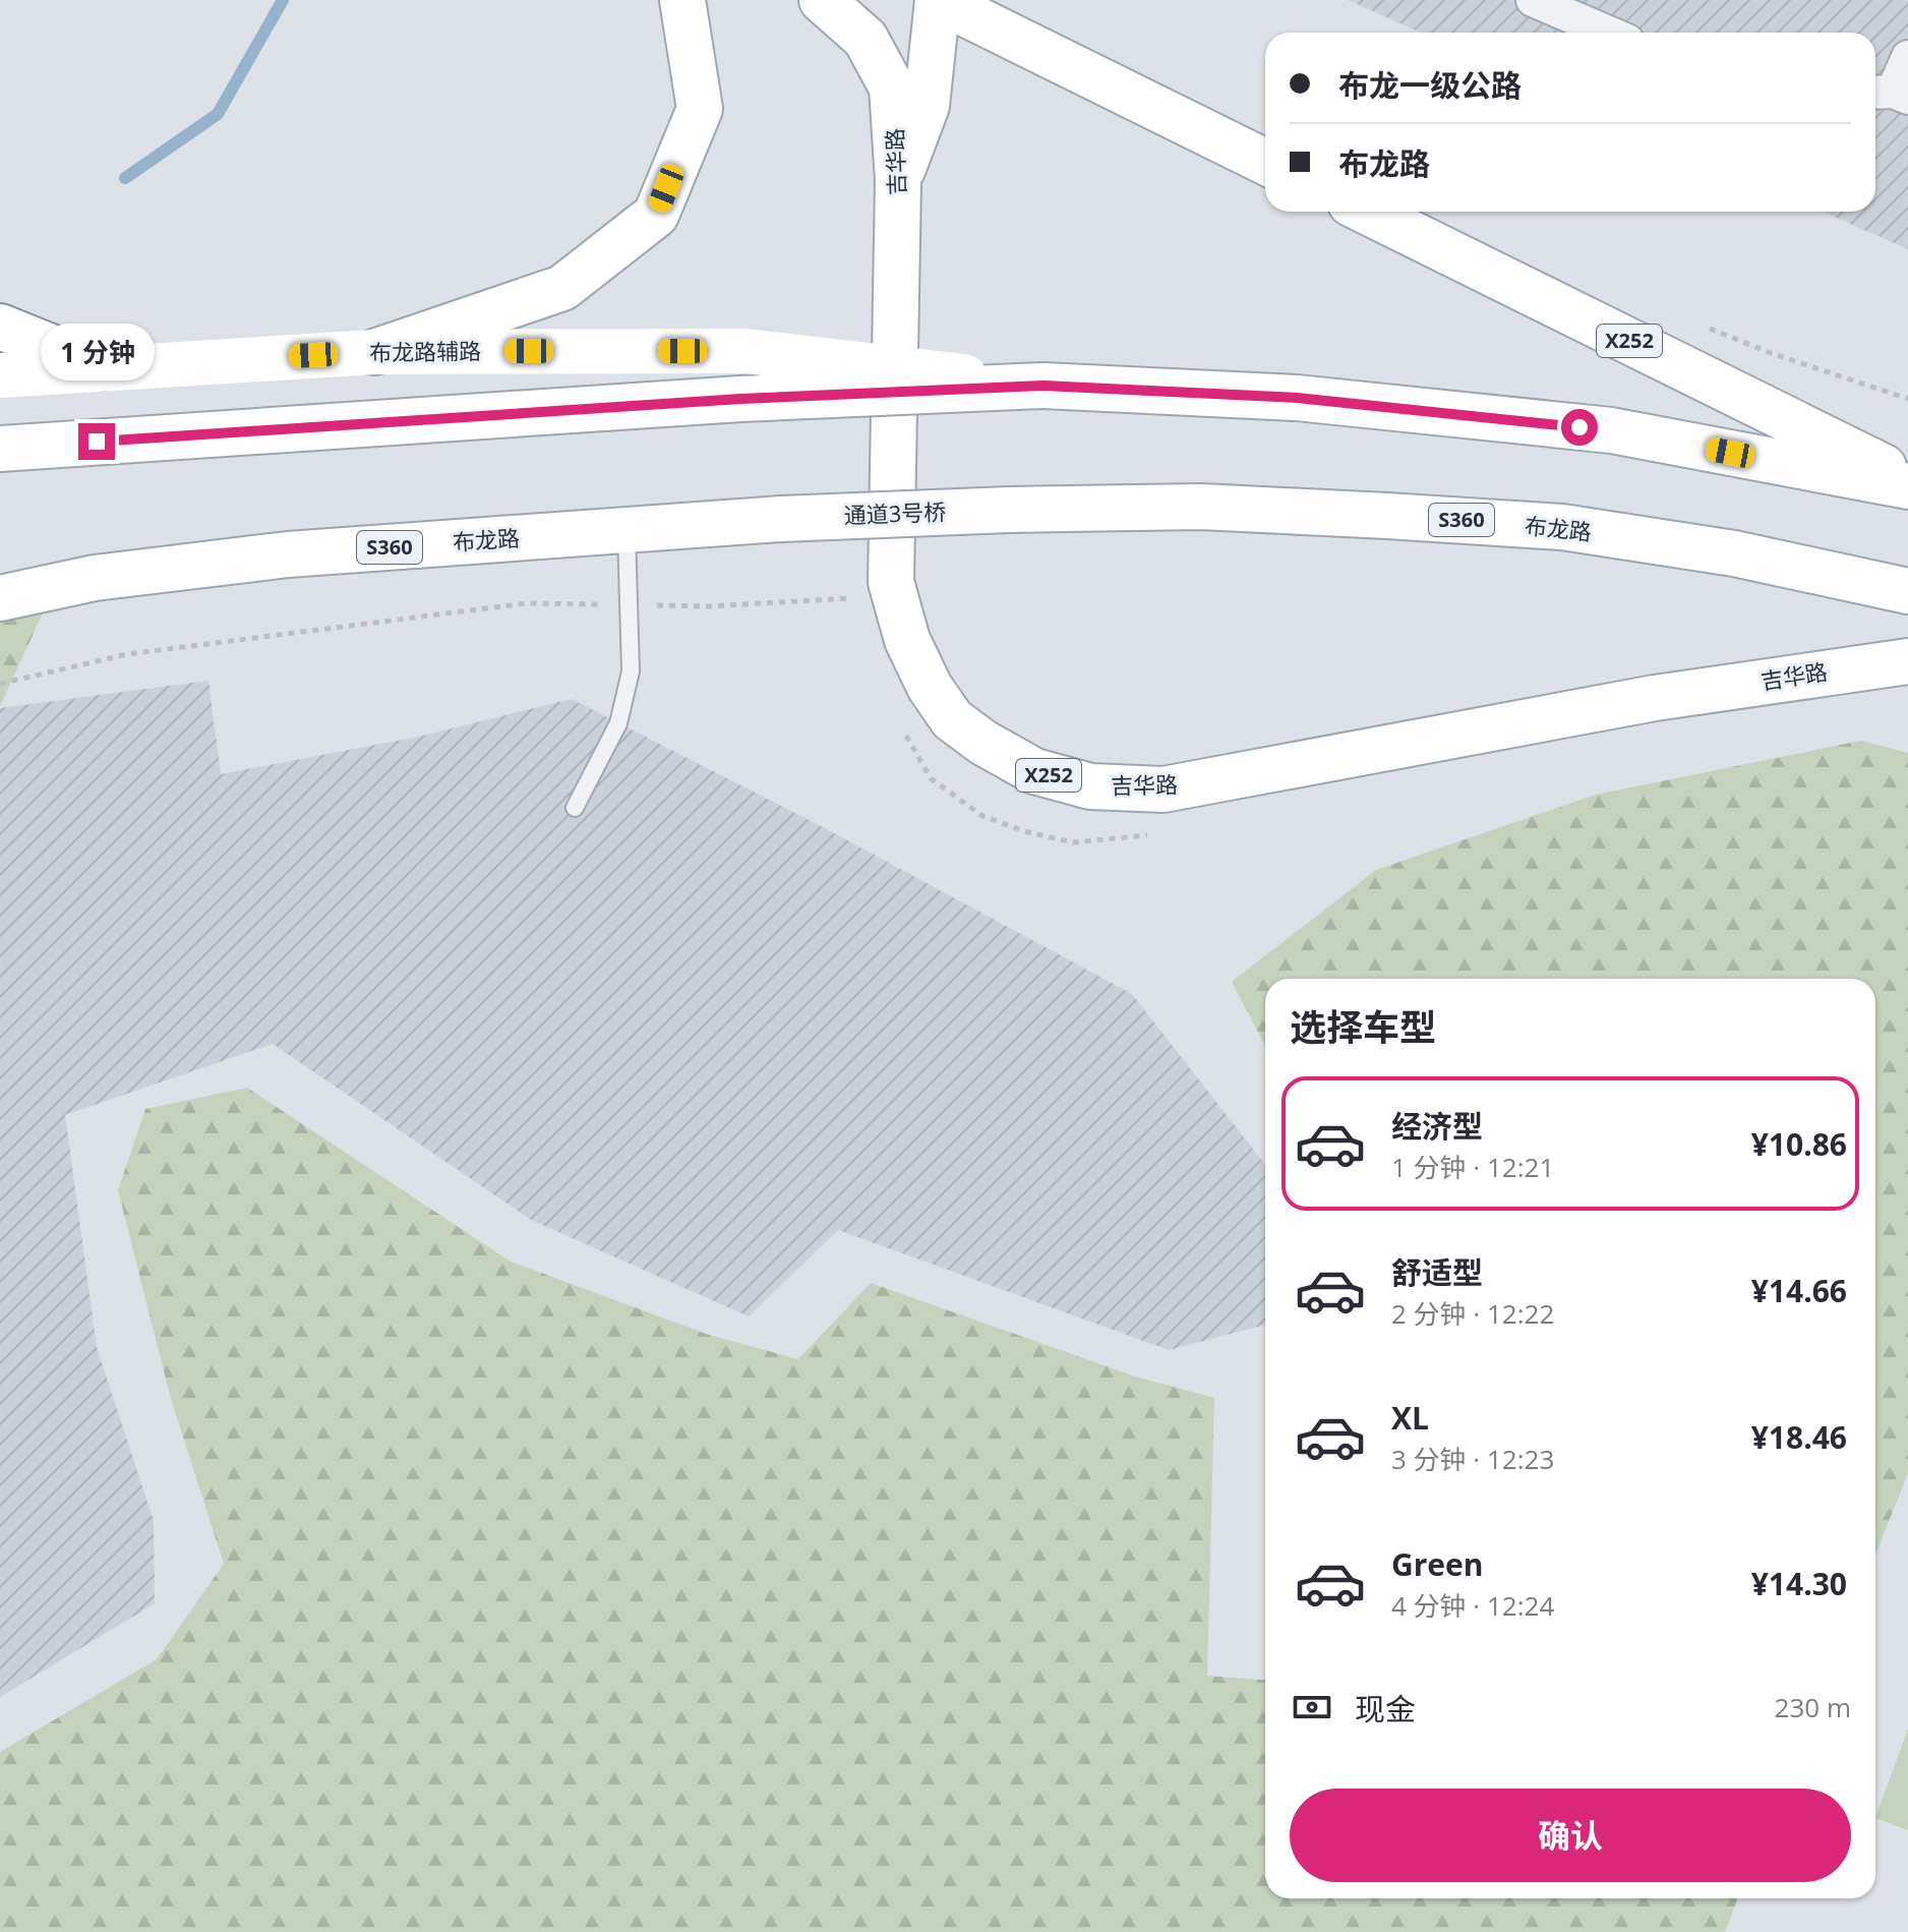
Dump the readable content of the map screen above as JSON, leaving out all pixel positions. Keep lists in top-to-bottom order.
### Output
{
  "streets": {
    "main road": [
      "吉华路",
      "X252",
      "布龙路辅路",
      "通道3号桥",
      "S360",
      "布龙路"
    ]
  },
  "crossings": [
    ["通道3号桥", "布龙路"]
  ],
  "page": {
    "banner": ["布龙一级公路", "布龙路"],
    "bubble": "1 分钟",
    "heading": "选择车型",
    "list": [
      {
        "name": "经济型",
        "note": "1 分钟 · 12:21",
        "value": "¥10.86"
      },
      {
        "name": "舒适型",
        "note": "2 分钟 · 12:22",
        "value": "¥14.66"
      },
      {
        "name": "XL",
        "note": "3 分钟 · 12:23",
        "value": "¥18.46"
      },
      {
        "name": "Green",
        "note": "4 分钟 · 12:24",
        "value": "¥14.30"
      }
    ],
    "pay": ["现金", "230 m"],
    "buttons": "确认"
  }
}
